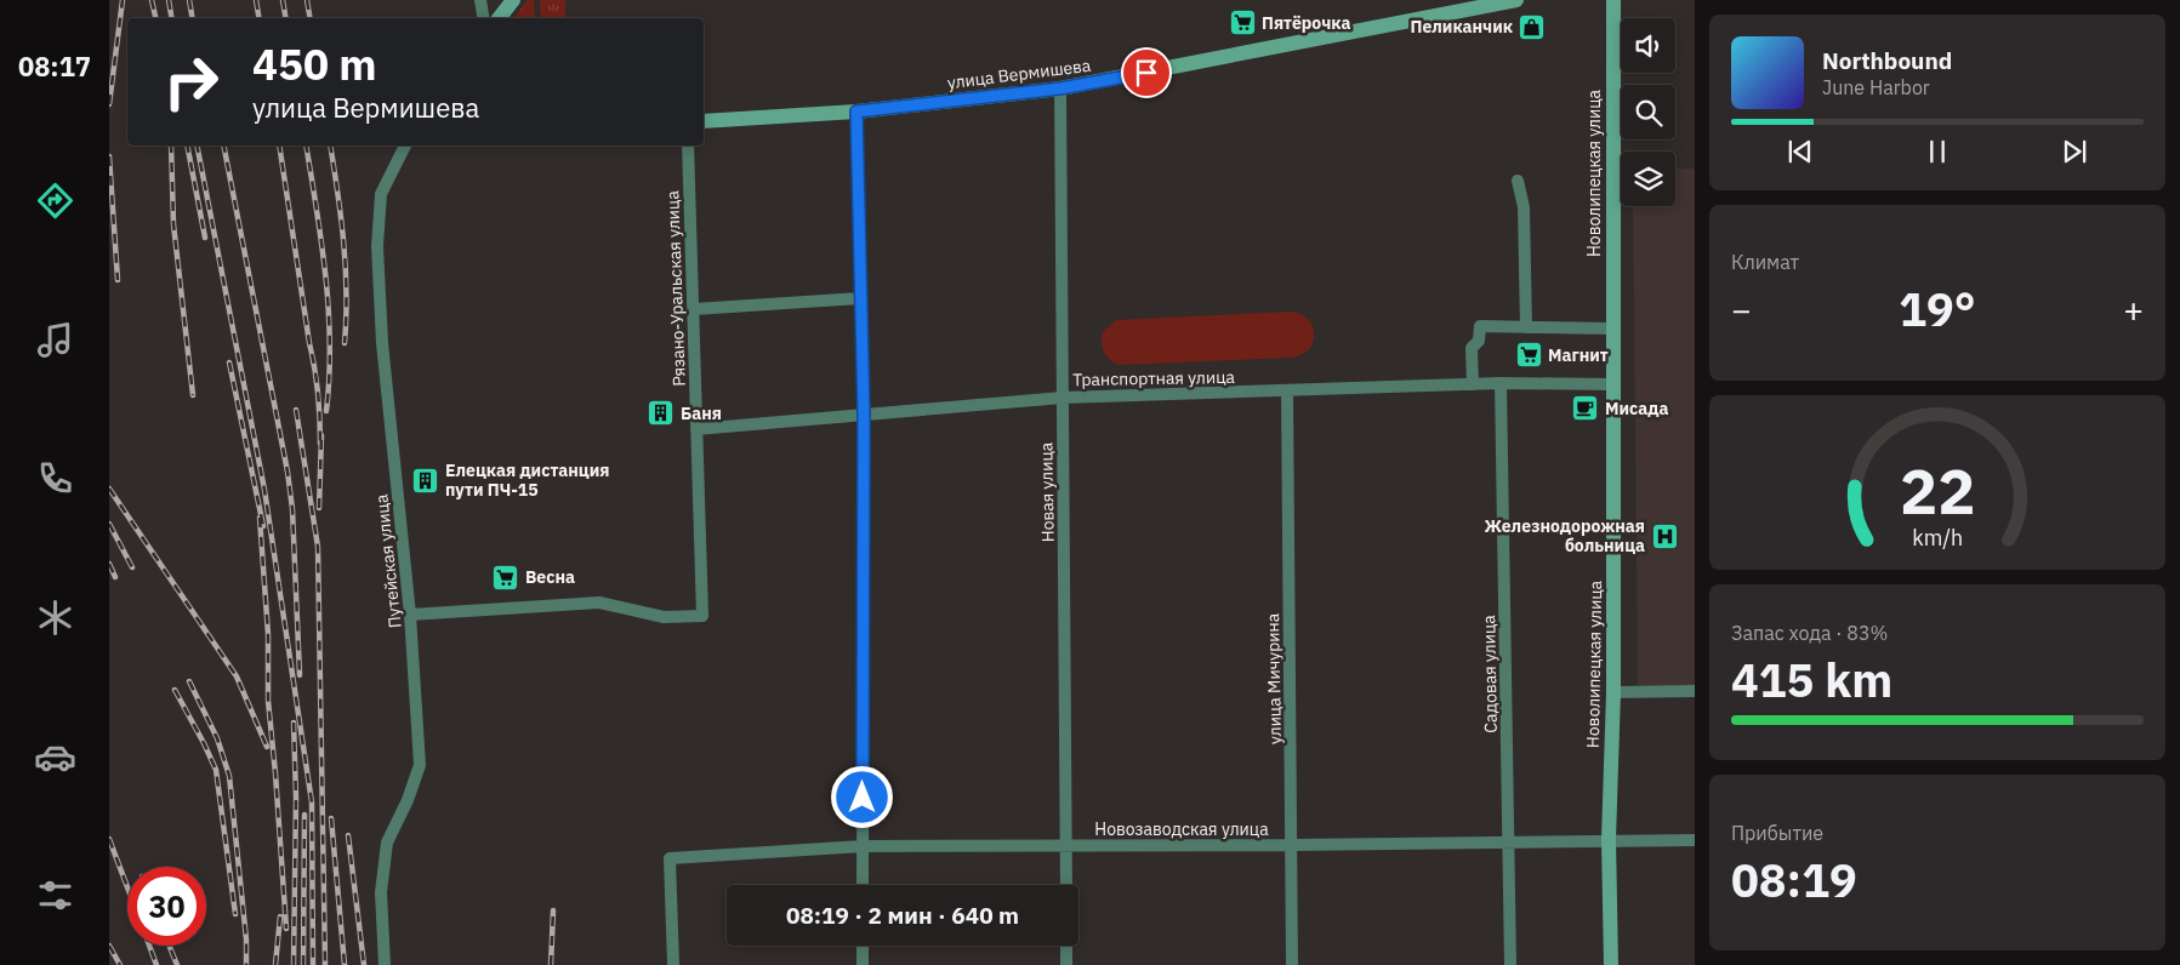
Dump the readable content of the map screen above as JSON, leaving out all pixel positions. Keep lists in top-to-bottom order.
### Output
{
  "streets": {
    "street": [
      "улица Вермишева",
      "Новолипецкая улица",
      "Рязано-Уральская улица",
      "Транспортная улица",
      "Новая улица",
      "Путейская улица",
      "Садовая улица",
      "улица Мичурина",
      "Новозаводская улица"
    ]
  },
  "crossings": [
    ["улица Вермишева", "Новая улица"],
    ["Новолипецкая улица", "Транспортная улица"],
    ["Новолипецкая улица", "Новозаводская улица"],
    ["Рязано-Уральская улица", "Транспортная улица"],
    ["Рязано-Уральская улица", "Путейская улица"],
    ["Транспортная улица", "Новая улица"],
    ["Транспортная улица", "Садовая улица"],
    ["Транспортная улица", "улица Мичурина"],
    ["Новая улица", "Новозаводская улица"],
    ["Садовая улица", "Новозаводская улица"],
    ["улица Мичурина", "Новозаводская улица"]
  ],
  "places": {
    "supermarket": ["Пятёрочка", "Магнит", "Весна"],
    "shop": ["Пеликанчик"],
    "cafe": ["Мисада"],
    "building": ["Баня", "Елецкая дистанция пути ПЧ-15"],
    "hospital": ["Железнодорожная больница"]
  },
  "page": {
    "tabs": "08:17",
    "turn": ["450 m", "улица Вермишева"],
    "song": ["Northbound", "June Harbor"],
    "tile": [
      "Климат",
      ["Запас хода · 83%", "415 km"],
      ["Прибытие", "08:19"]
    ],
    "heat": ["−", "19°", "+"],
    "limit": "30",
    "trip": "08:19 · 2 мин · 640 m",
    "gauge": ["22", "km/h"]
  }
}
